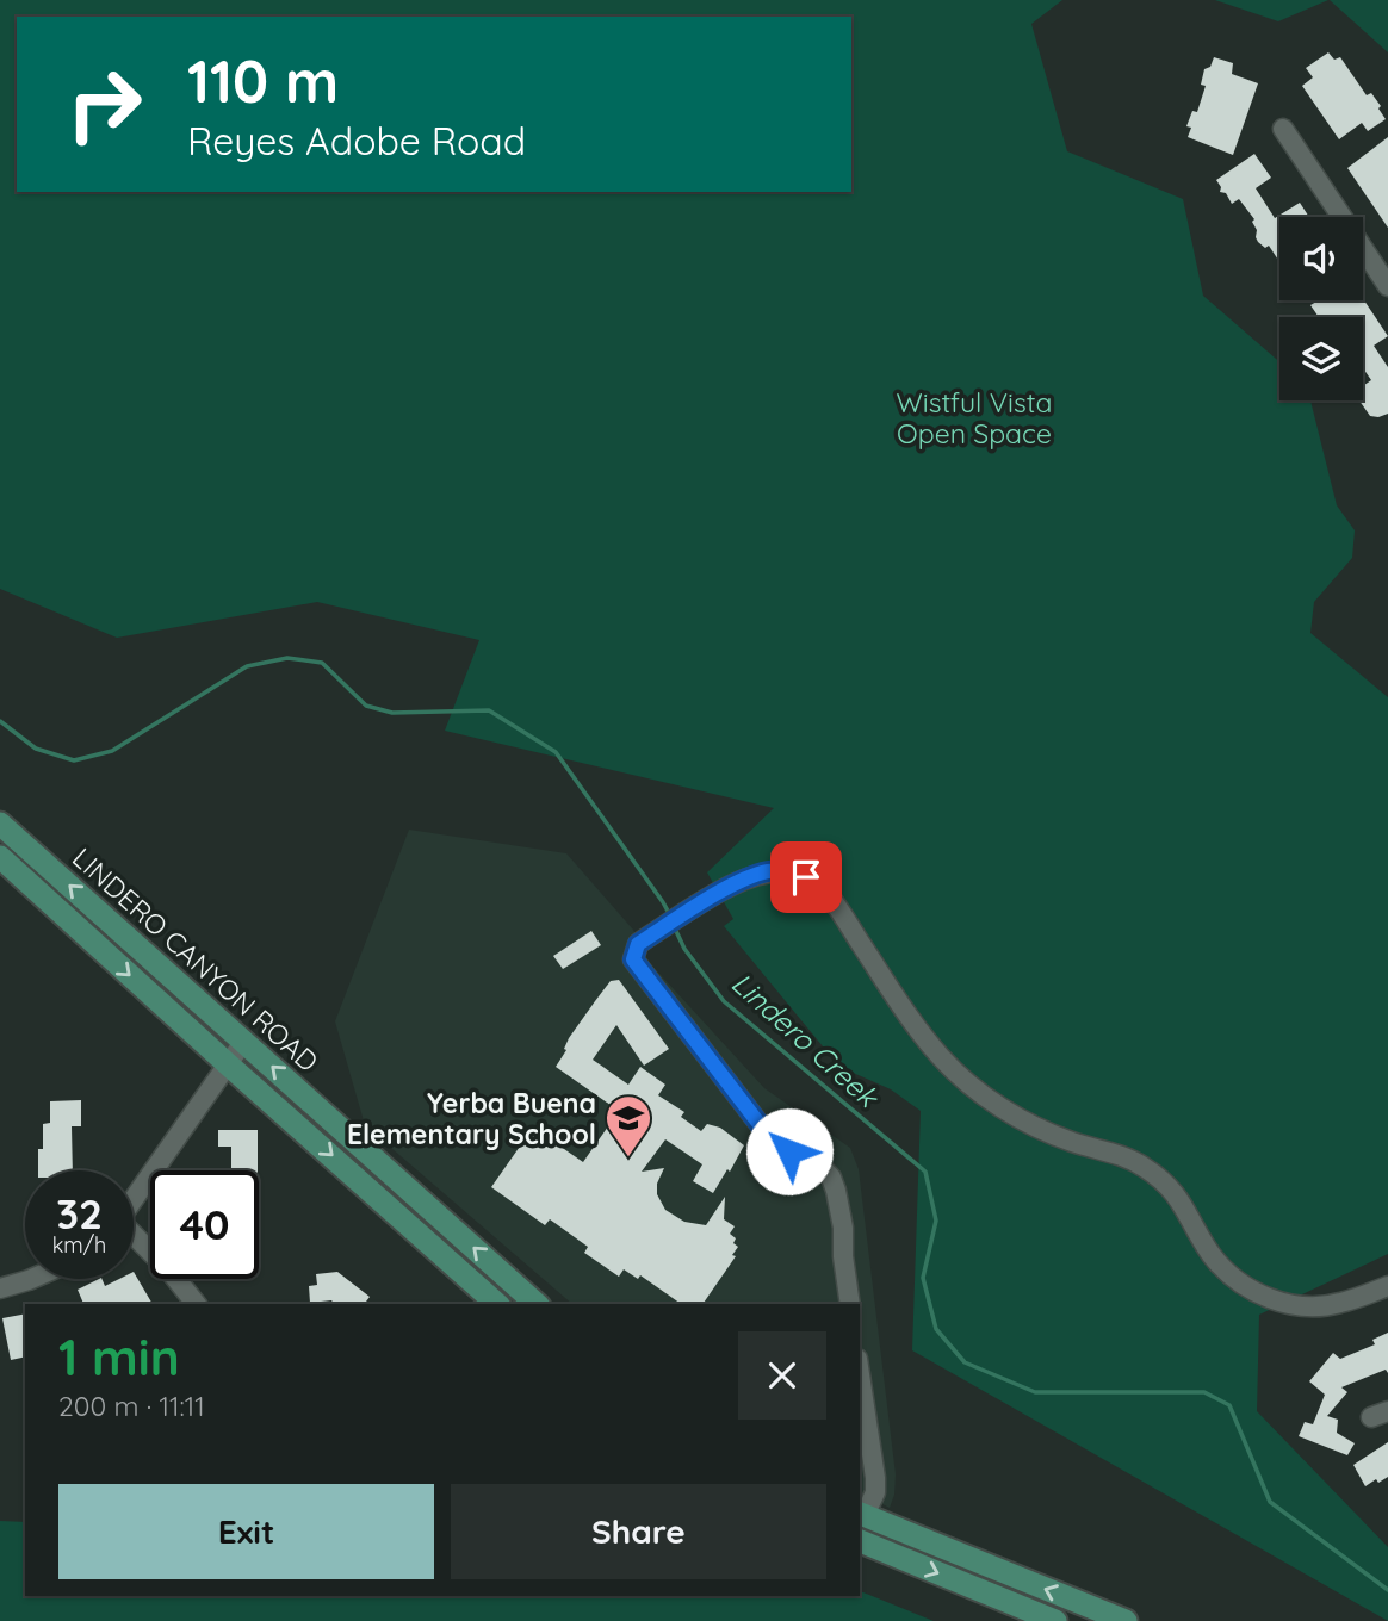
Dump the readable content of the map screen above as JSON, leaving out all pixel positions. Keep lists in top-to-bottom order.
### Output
{
  "streets": {
    "main road": ["LINDERO CANYON ROAD"]
  },
  "water": ["Lindero Creek"],
  "parks": ["Wistful Vista Open Space"],
  "places": {
    "school or university": ["Yerba Buena Elementary School"]
  },
  "page": {
    "turn": ["110 m", "Reyes Adobe Road"],
    "speed": "32 km/h",
    "limit": "40",
    "heading": ["1 min", "200 m · 11:11"],
    "buttons": ["Exit", "Share"]
  }
}
